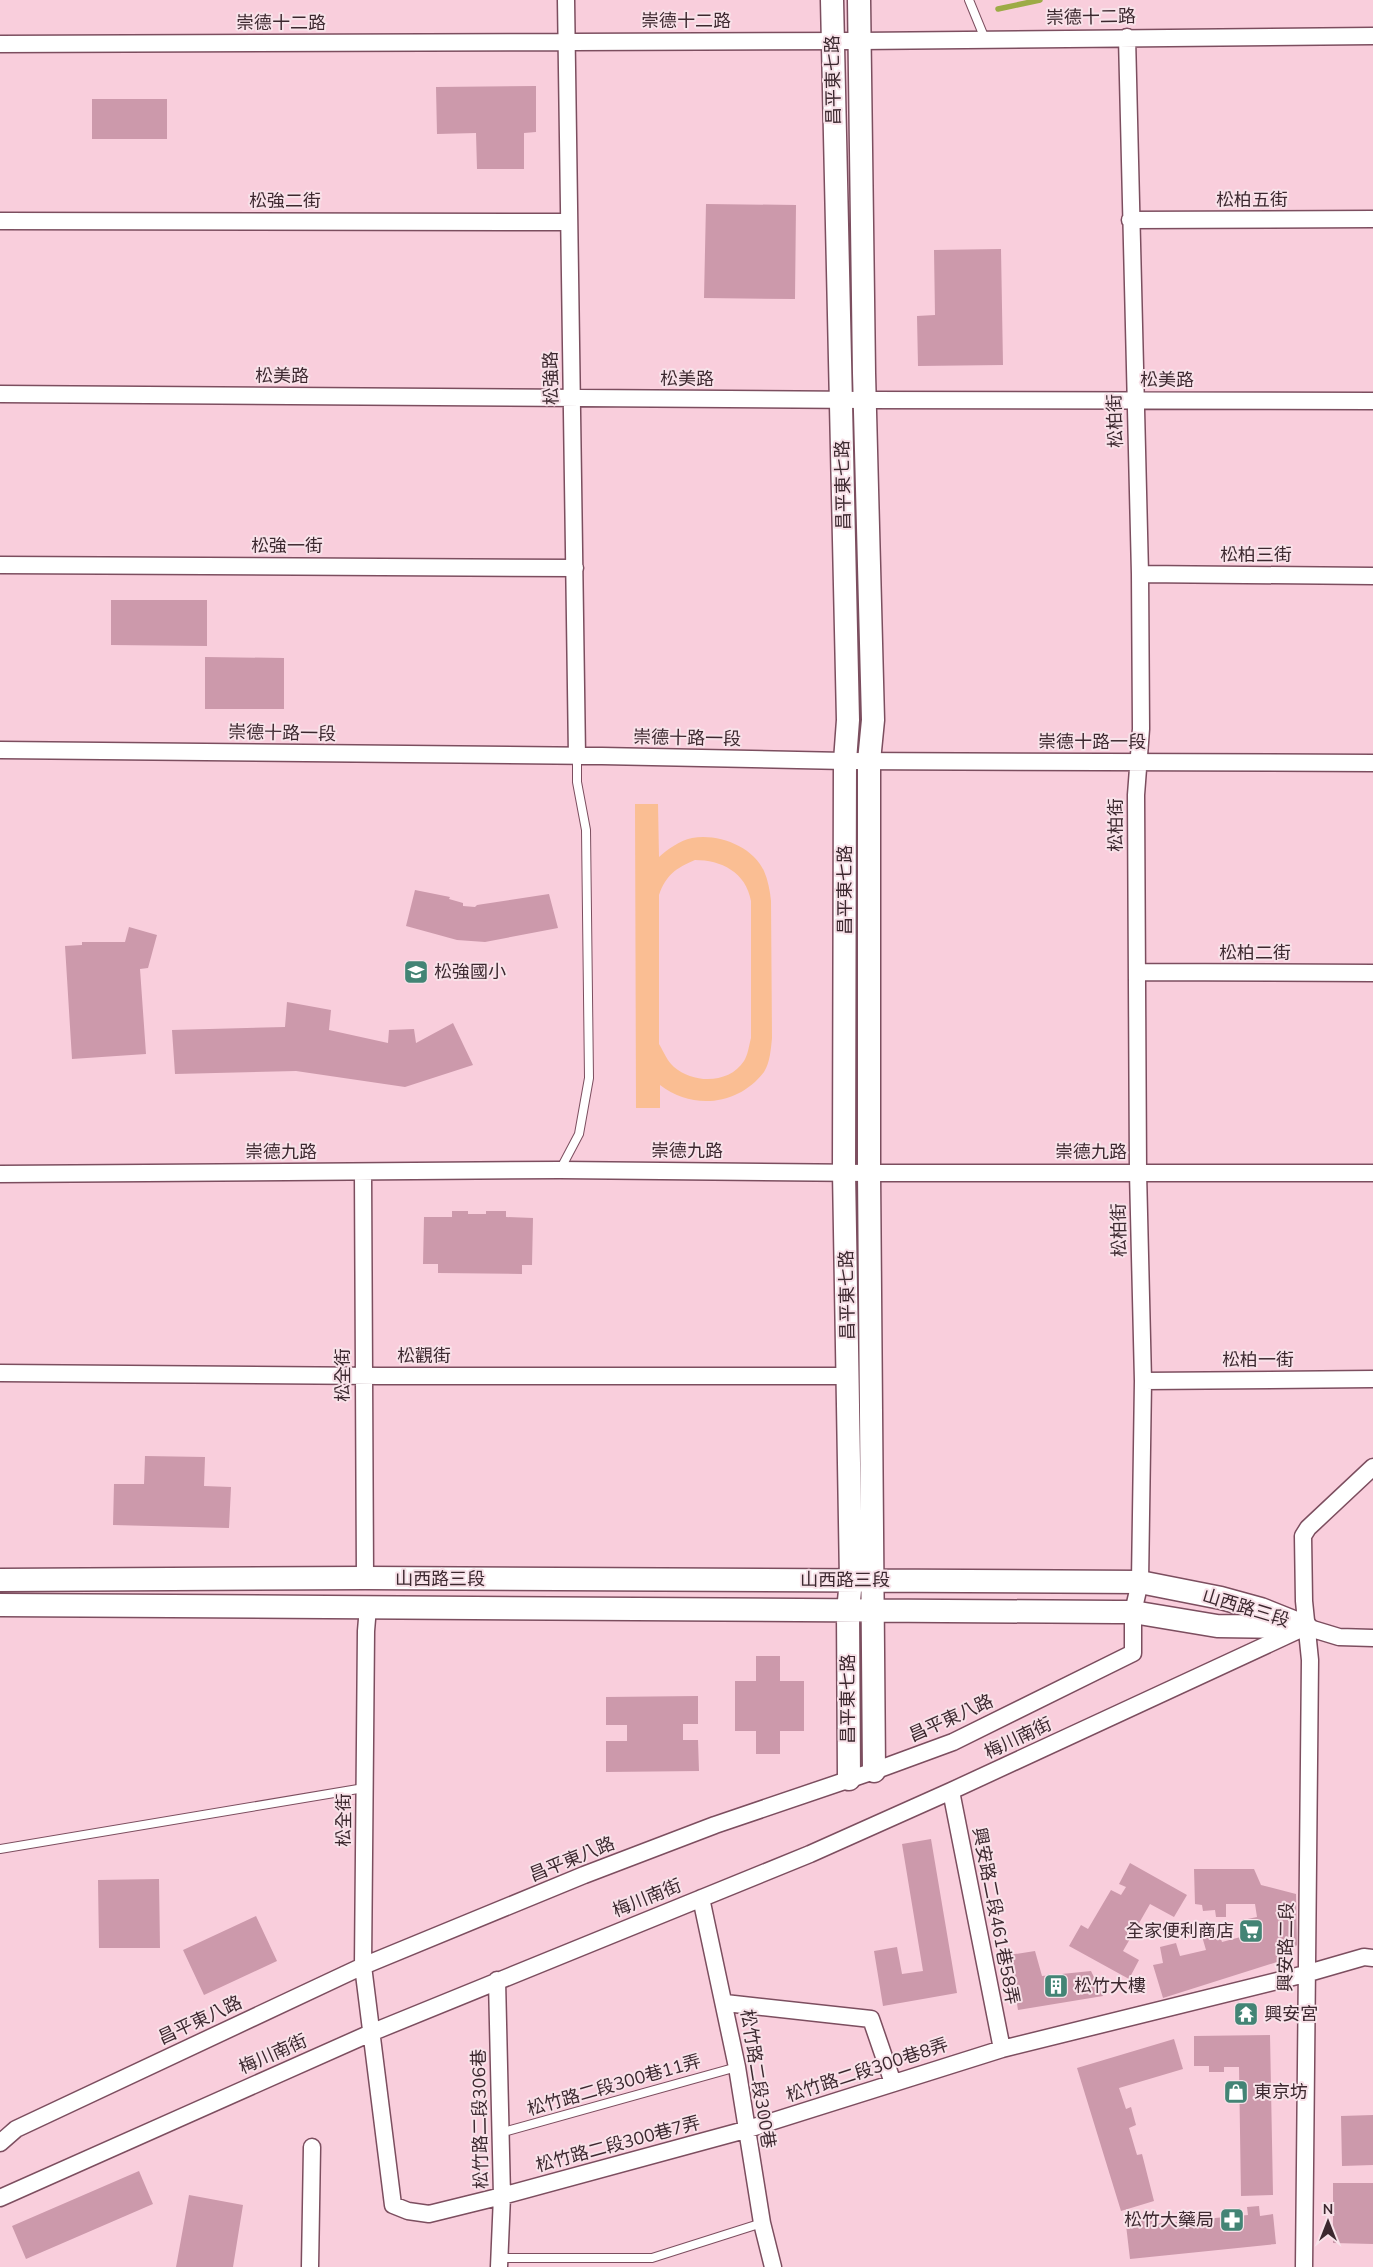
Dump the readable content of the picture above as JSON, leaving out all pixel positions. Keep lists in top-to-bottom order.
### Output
{
  "streets": {
    "street": [
      "崇德十二路",
      "昌平東七路",
      "松柏五街",
      "松強二街",
      "松美路",
      "松強路",
      "松柏街",
      "松強一街",
      "松柏三街",
      "崇德十路一段",
      "松柏二街",
      "崇德九路",
      "松觀街",
      "松柏一街",
      "松全街",
      "山西路三段",
      "昌平東八路",
      "梅川南街",
      "興安路二段461巷58弄",
      "興安路二段",
      "松竹路二段300巷8弄",
      "松竹路二段300巷",
      "松竹路二段306巷",
      "松竹路二段300巷7弄"
    ],
    "lane": ["松竹路二段300巷11弄"]
  },
  "crossings": [
    ["崇德十二路", "昌平東七路"],
    ["崇德十二路", "松強路"],
    ["崇德十二路", "松柏街"],
    ["昌平東七路", "松美路"],
    ["昌平東七路", "崇德十路一段"],
    ["昌平東七路", "崇德九路"],
    ["昌平東七路", "松觀街"],
    ["昌平東七路", "山西路三段"],
    ["昌平東七路", "昌平東八路"],
    ["松柏五街", "松柏街"],
    ["松強二街", "松強路"],
    ["松美路", "松強路"],
    ["松美路", "松柏街"],
    ["松強路", "松強一街"],
    ["松強路", "崇德十路一段"],
    ["松柏街", "松柏三街"],
    ["松柏街", "崇德十路一段"],
    ["松柏街", "松柏二街"],
    ["松柏街", "崇德九路"],
    ["松柏街", "松柏一街"],
    ["松柏街", "山西路三段"],
    ["松柏街", "昌平東八路"],
    ["崇德九路", "松全街"],
    ["松觀街", "松全街"],
    ["松全街", "山西路三段"],
    ["松全街", "昌平東八路"],
    ["松全街", "梅川南街"],
    ["松全街", "松竹路二段300巷7弄"],
    ["山西路三段", "昌平東八路"],
    ["山西路三段", "梅川南街"],
    ["山西路三段", "興安路二段"],
    ["梅川南街", "興安路二段461巷58弄"],
    ["梅川南街", "興安路二段"],
    ["梅川南街", "松竹路二段300巷"],
    ["梅川南街", "松竹路二段306巷"],
    ["梅川南街", "松竹路二段300巷7弄"],
    ["興安路二段461巷58弄", "松竹路二段300巷8弄"],
    ["興安路二段", "松竹路二段300巷8弄"],
    ["松竹路二段300巷8弄", "松竹路二段300巷"],
    ["松竹路二段300巷8弄", "松竹路二段300巷7弄"],
    ["松竹路二段300巷", "松竹路二段300巷11弄"],
    ["松竹路二段300巷", "松竹路二段306巷"],
    ["松竹路二段300巷", "松竹路二段300巷7弄"],
    ["松竹路二段300巷11弄", "松竹路二段306巷"],
    ["松竹路二段306巷", "松竹路二段300巷7弄"]
  ],
  "places": {
    "school or university": ["松強國小"],
    "supermarket": ["全家便利商店"],
    "building": ["松竹大樓"],
    "temple": ["興安宮"],
    "shop": ["東京坊"],
    "pharmacy": ["松竹大藥局"]
  },
  "north": "top"
}
